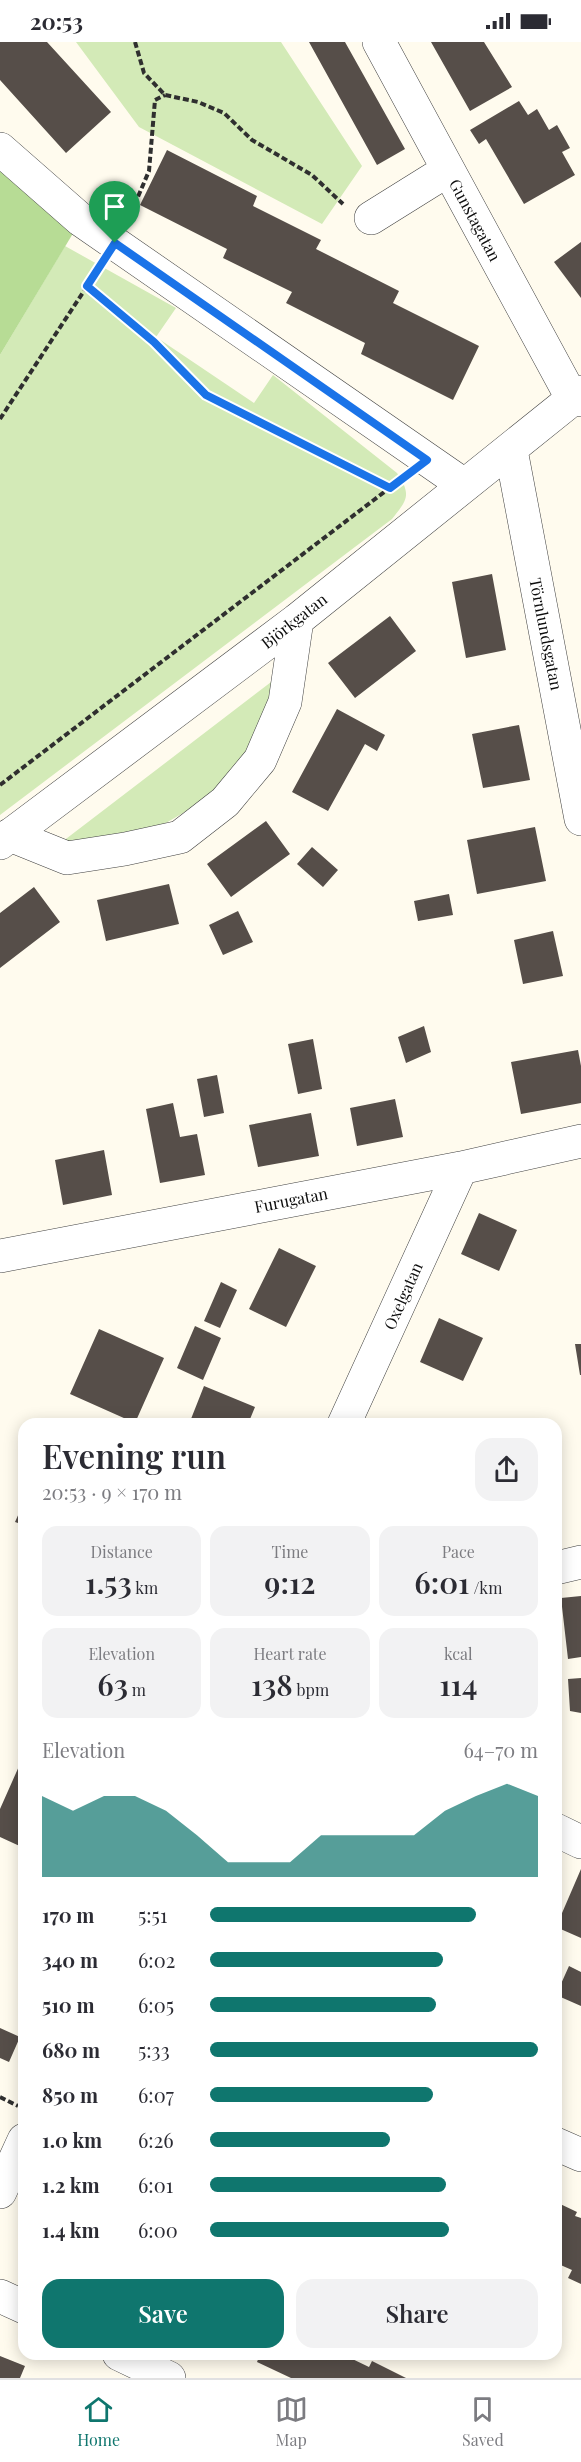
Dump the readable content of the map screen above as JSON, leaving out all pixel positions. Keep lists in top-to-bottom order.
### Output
{
  "streets": {
    "street": [
      "Gunstagatan",
      "Björkgatan",
      "Törnlundsgatan",
      "Furugatan",
      "Oxelgatan"
    ]
  },
  "crossings": [
    ["Gunstagatan", "Björkgatan"],
    ["Björkgatan", "Törnlundsgatan"],
    ["Furugatan", "Oxelgatan"]
  ],
  "page": {
    "status": "20:53",
    "heading": ["Evening run", "20:53 · 9 × 170 m"],
    "stats": [
      ["Distance", "1.53 km"],
      ["Time", "9:12"],
      ["Pace", "6:01 /km"],
      ["Elevation", "63 m"],
      ["Heart rate", "138 bpm"],
      ["kcal", "114"]
    ],
    "chart": ["Elevation", "64–70 m"],
    "list": [
      {
        "name": "170 m",
        "note": "5:51"
      },
      {
        "name": "340 m",
        "note": "6:02"
      },
      {
        "name": "510 m",
        "note": "6:05"
      },
      {
        "name": "680 m",
        "note": "5:33"
      },
      {
        "name": "850 m",
        "note": "6:07"
      },
      {
        "name": "1.0 km",
        "note": "6:26"
      },
      {
        "name": "1.2 km",
        "note": "6:01"
      },
      {
        "name": "1.4 km",
        "note": "6:00"
      }
    ],
    "buttons": ["Save", "Share"],
    "tabs": ["Home", "Map", "Saved"]
  }
}
